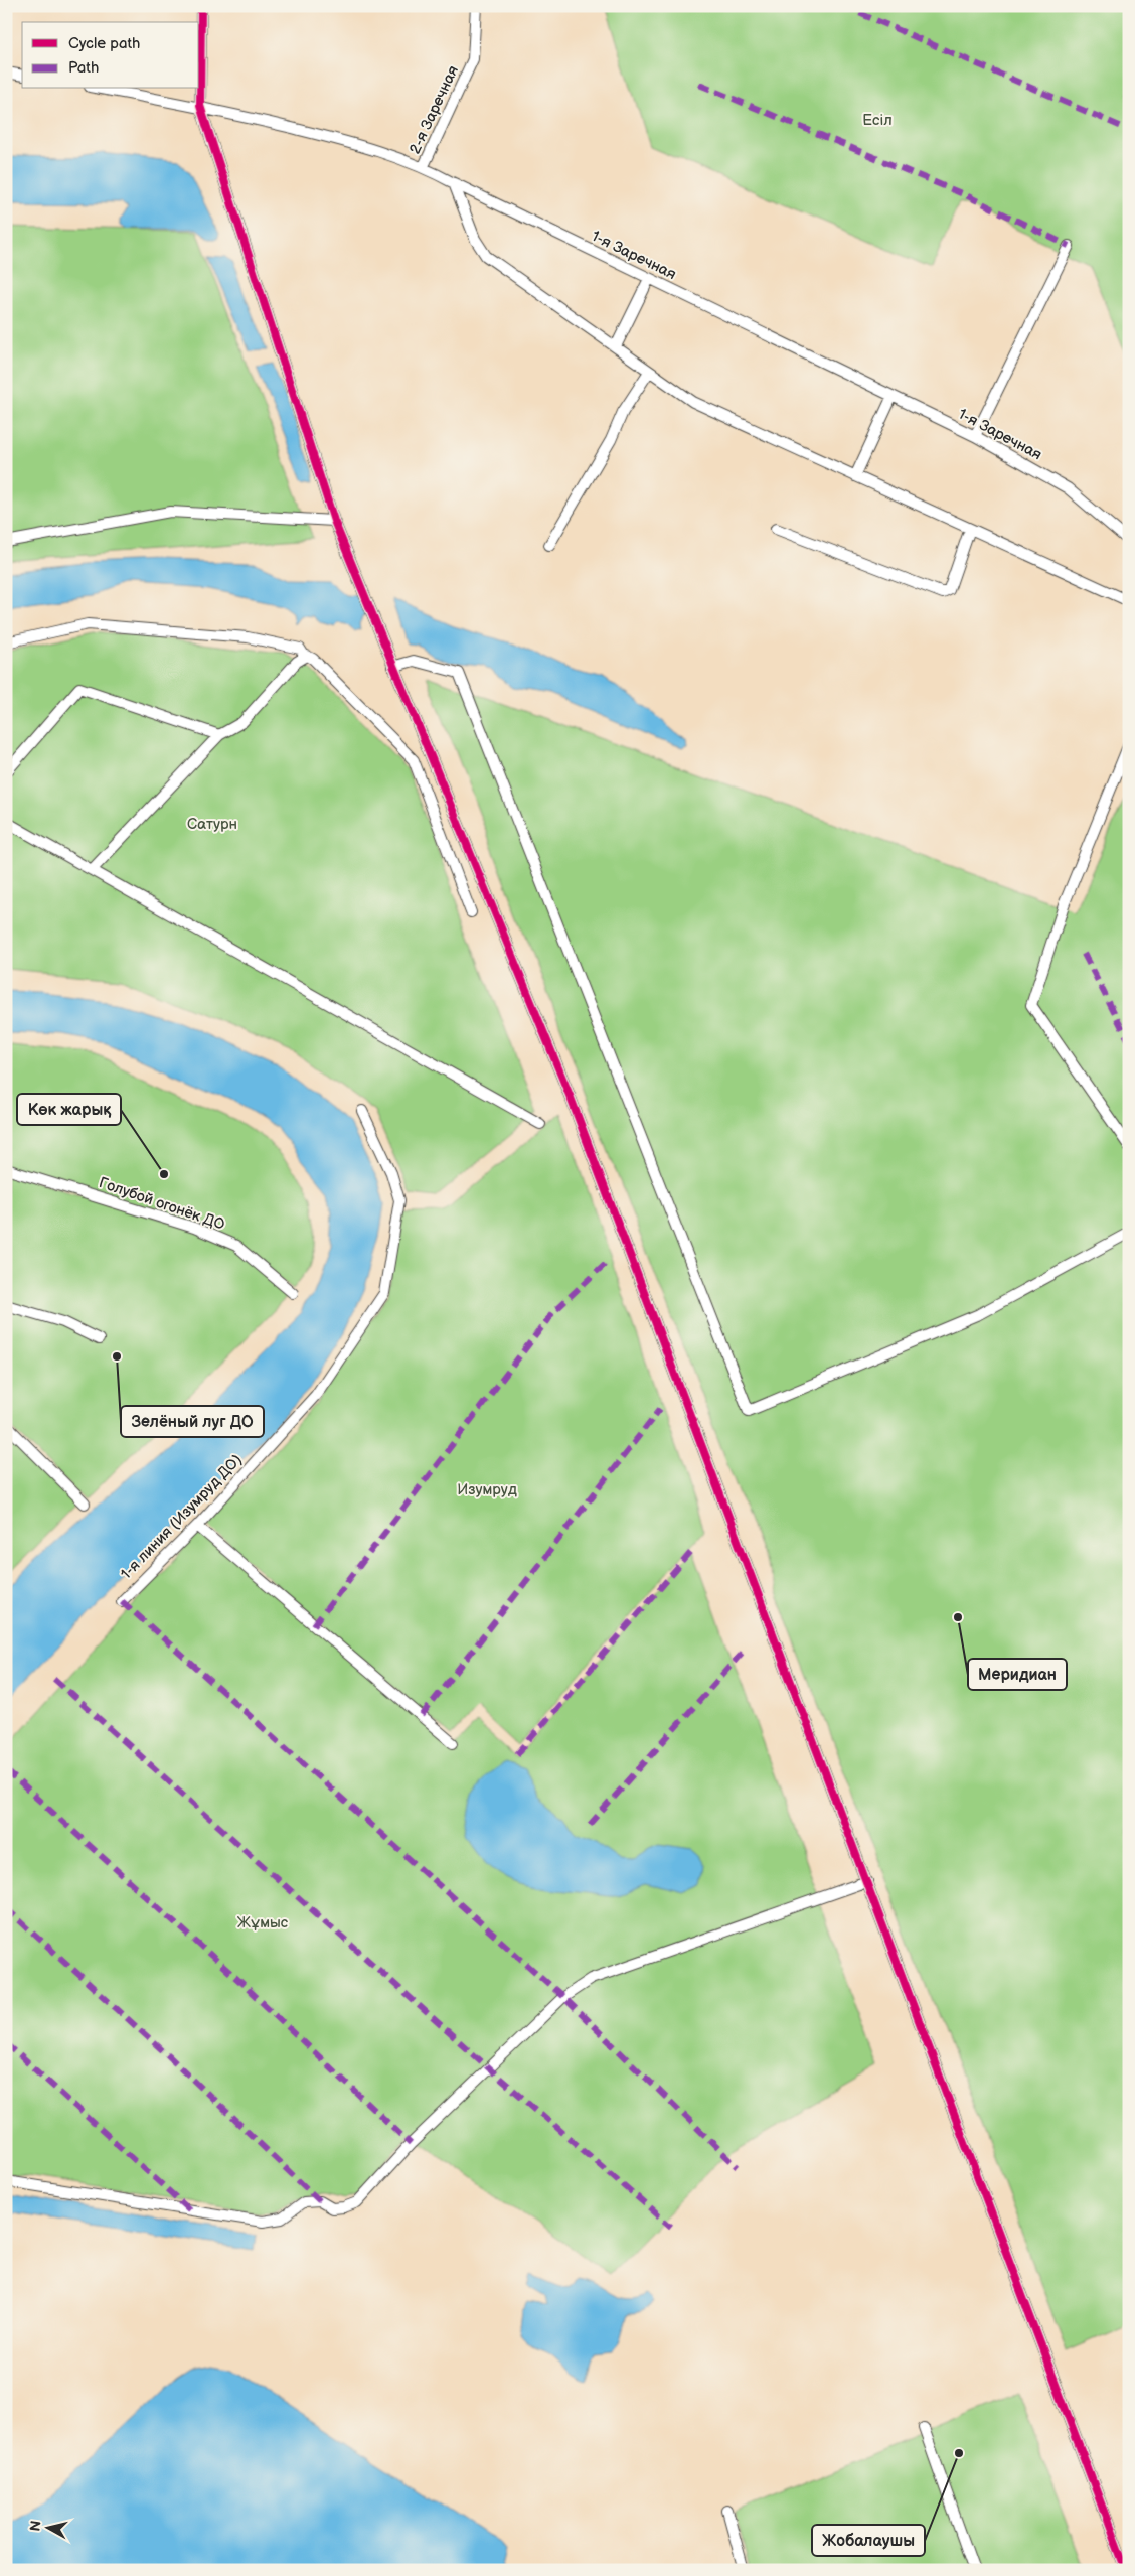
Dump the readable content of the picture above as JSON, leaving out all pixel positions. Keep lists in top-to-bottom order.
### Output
{
  "streets": {
    "street": [
      "2-я Заречная",
      "1-я Заречная",
      "Голубой огонёк ДО",
      "1-я линия (Изумруд ДО)"
    ]
  },
  "crossings": [
    ["2-я Заречная", "1-я Заречная"]
  ],
  "parks": [
    "Есіл",
    "Сатурн",
    "Изумруд",
    "Жұмыс"
  ],
  "places": [
    "Көк жарық",
    "Зелёный луг ДО",
    "Меридиан",
    "Жобалаушы"
  ],
  "legend": ["Cycle path", "Path"],
  "north": "left"
}
